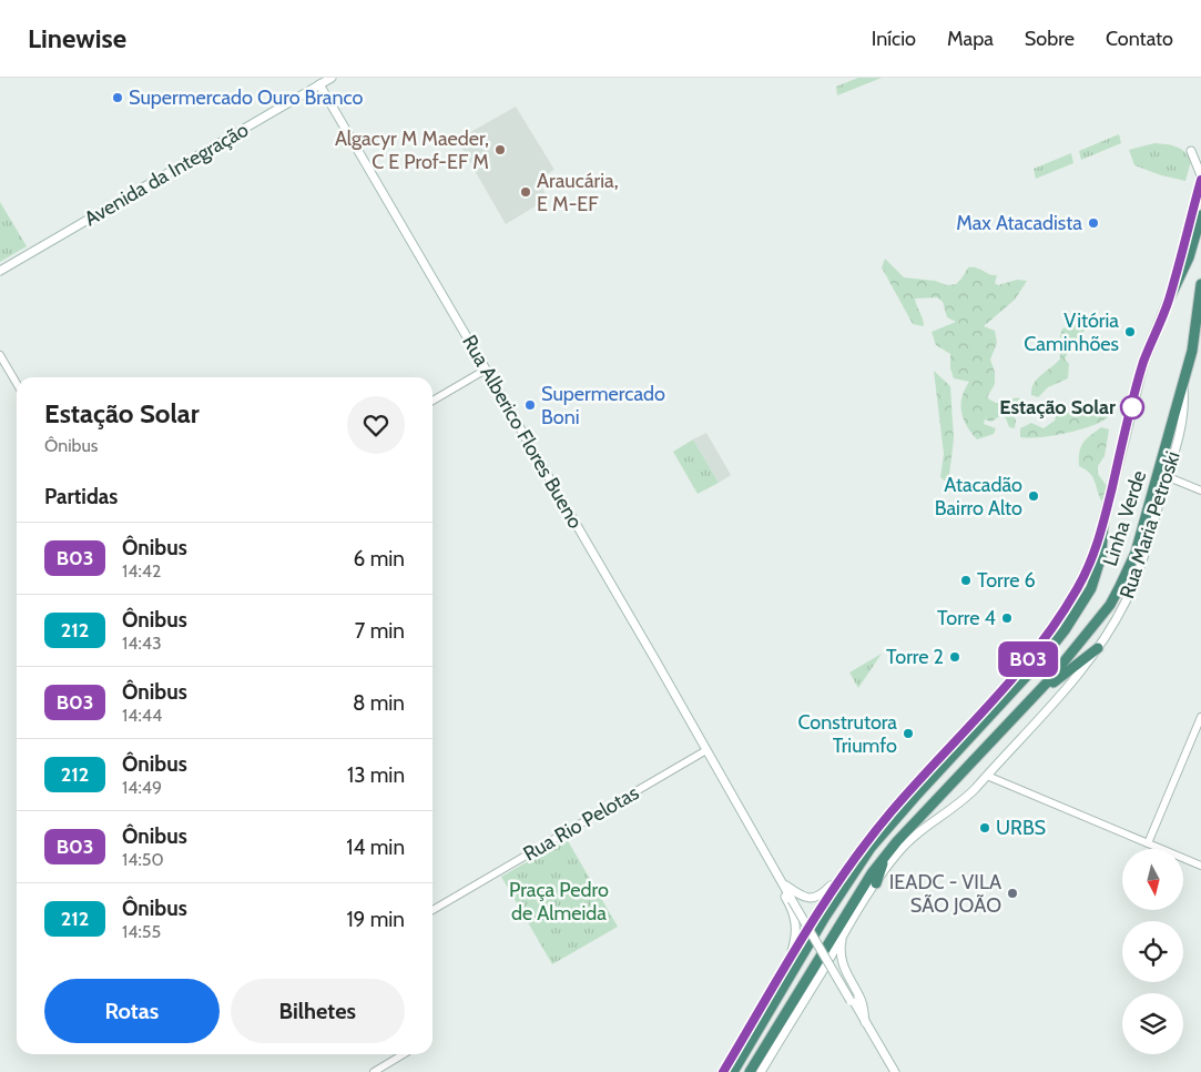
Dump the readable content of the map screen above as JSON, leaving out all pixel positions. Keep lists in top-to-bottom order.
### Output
{
  "streets": {
    "highway": ["Linha Verde"],
    "main road": ["Avenida da Integração", "Rua Alberico Flores Bueno", "Rua Maria Petroski"],
    "street": ["Rua Rio Pelotas"]
  },
  "crossings": [
    ["Avenida da Integração", "Rua Alberico Flores Bueno"],
    ["Rua Alberico Flores Bueno", "Rua Rio Pelotas"],
    ["Linha Verde", "Rua Maria Petroski"]
  ],
  "parks": ["Praça Pedro de Almeida"],
  "places": [
    "Supermercado Ouro Branco",
    "Algacyr M Maeder, C E Prof-EF M",
    "Araucária, E M-EF",
    "Max Atacadista",
    "Vitória Caminhões",
    "Supermercado Boni",
    "Estação Solar",
    "Atacadão Bairro Alto",
    "Torre 6",
    "Torre 4",
    "Torre 2",
    "Construtora Triumfo",
    "URBS",
    "IEADC - VILA SÃO JOÃO"
  ],
  "lines": ["bus line B03"],
  "north": "bottom",
  "page": {
    "header": "Linewise",
    "nav": [
      "Início",
      "Mapa",
      "Sobre",
      "Contato"
    ],
    "on_map": "B03",
    "heading": [
      ["Estação Solar", "Ônibus"],
      "Partidas"
    ],
    "list": [
      {
        "mark": "B03",
        "name": "Ônibus",
        "note": "14:42",
        "value": "6 min"
      },
      {
        "mark": "212",
        "name": "Ônibus",
        "note": "14:43",
        "value": "7 min"
      },
      {
        "mark": "B03",
        "name": "Ônibus",
        "note": "14:44",
        "value": "8 min"
      },
      {
        "mark": "212",
        "name": "Ônibus",
        "note": "14:49",
        "value": "13 min"
      },
      {
        "mark": "B03",
        "name": "Ônibus",
        "note": "14:50",
        "value": "14 min"
      },
      {
        "mark": "212",
        "name": "Ônibus",
        "note": "14:55",
        "value": "19 min"
      }
    ],
    "buttons": ["Rotas", "Bilhetes"]
  }
}
